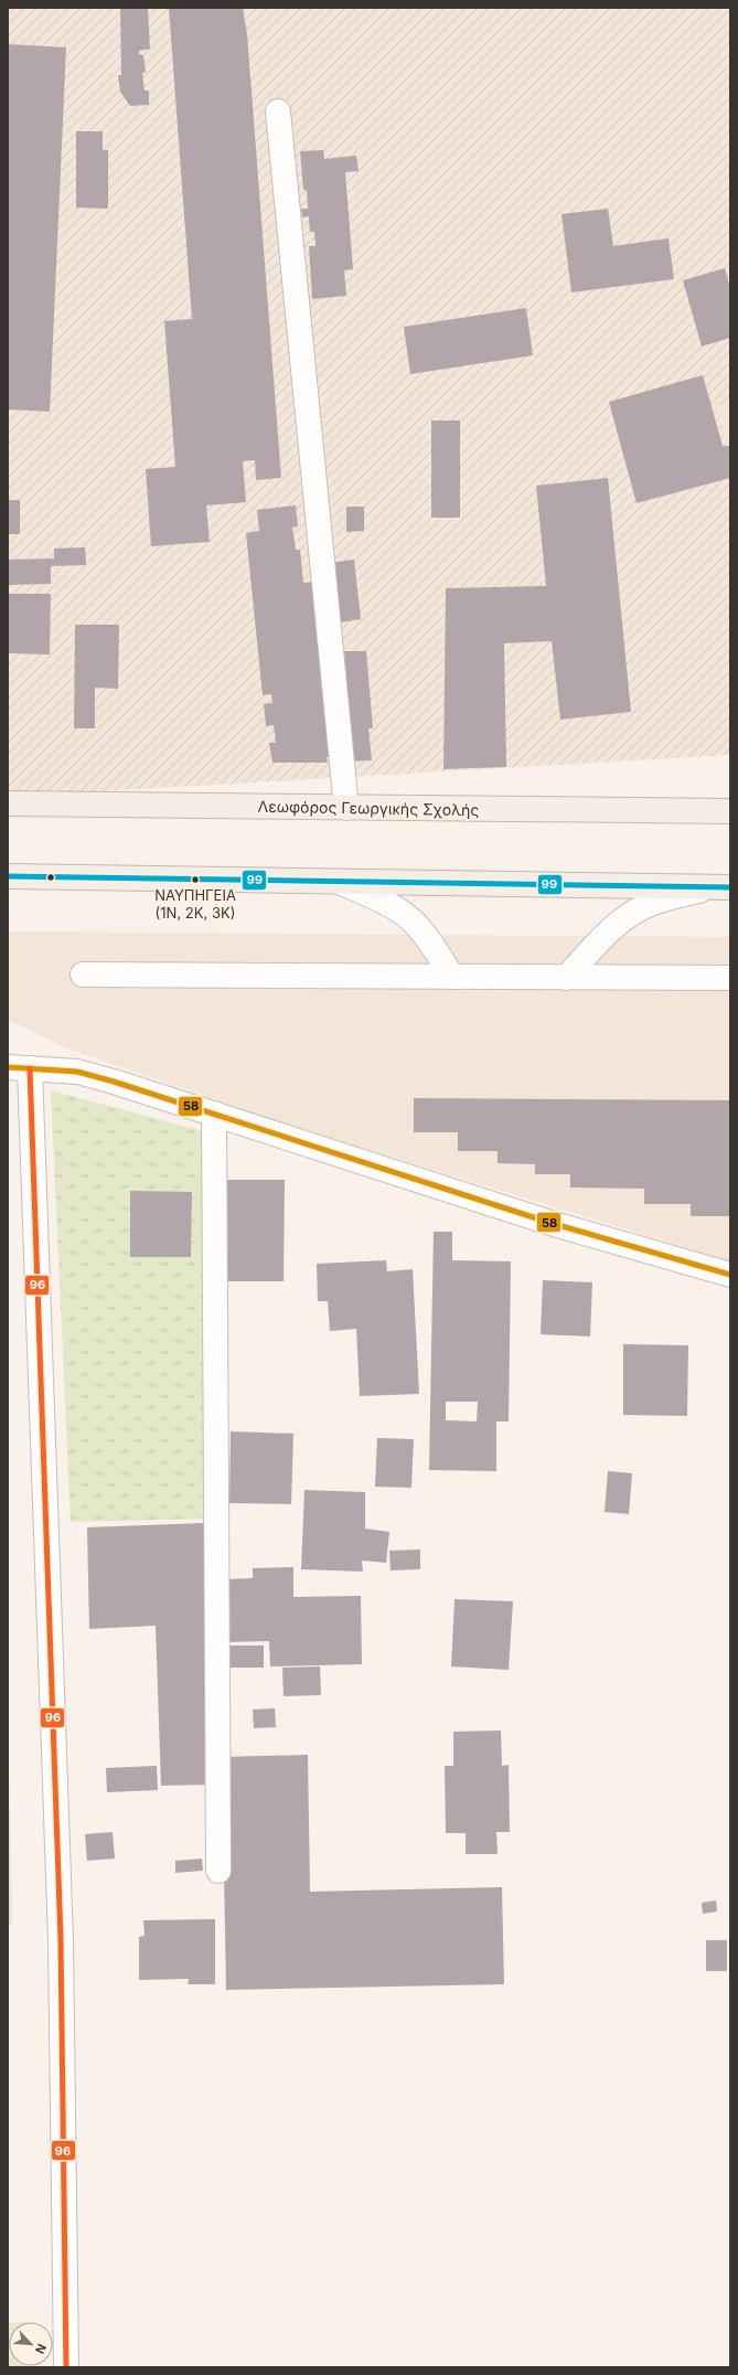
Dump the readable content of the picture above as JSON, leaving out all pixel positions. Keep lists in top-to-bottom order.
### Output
{
  "streets": {
    "main road": ["Λεωφόρος Γεωργικής Σχολής"]
  },
  "places": ["ΝΑΥΠΗΓΕΙΑ (1Ν, 2Κ, 3Κ)"],
  "lines": ["transit line 99", "transit line 58", "transit line 96"],
  "north": "bottom right"
}
